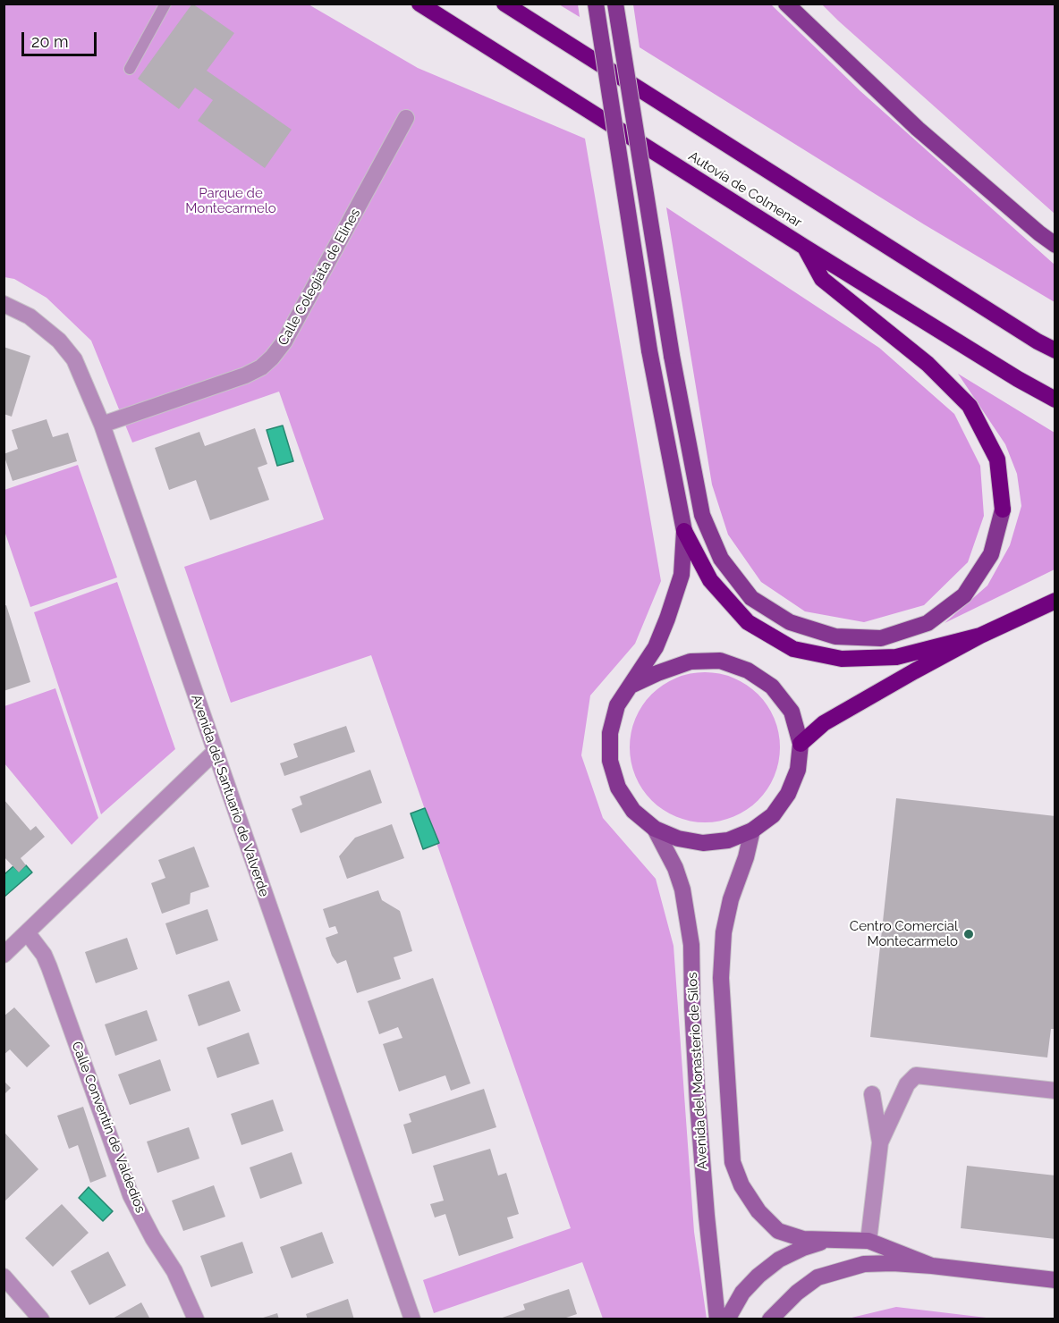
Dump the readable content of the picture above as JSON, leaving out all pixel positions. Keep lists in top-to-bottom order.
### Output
{
  "streets": {
    "highway": ["Autovía de Colmenar"],
    "street": [
      "Calle Colegiata de Elines",
      "Avenida del Santuario de Valverde",
      "Avenida del Monasterio de Silos",
      "Calle Conventín de Valdedios"
    ]
  },
  "crossings": [
    ["Calle Colegiata de Elines", "Avenida del Santuario de Valverde"]
  ],
  "parks": ["Parque de Montecarmelo"],
  "places": ["Centro Comercial Montecarmelo"],
  "scale_bar": "20 m"
}
